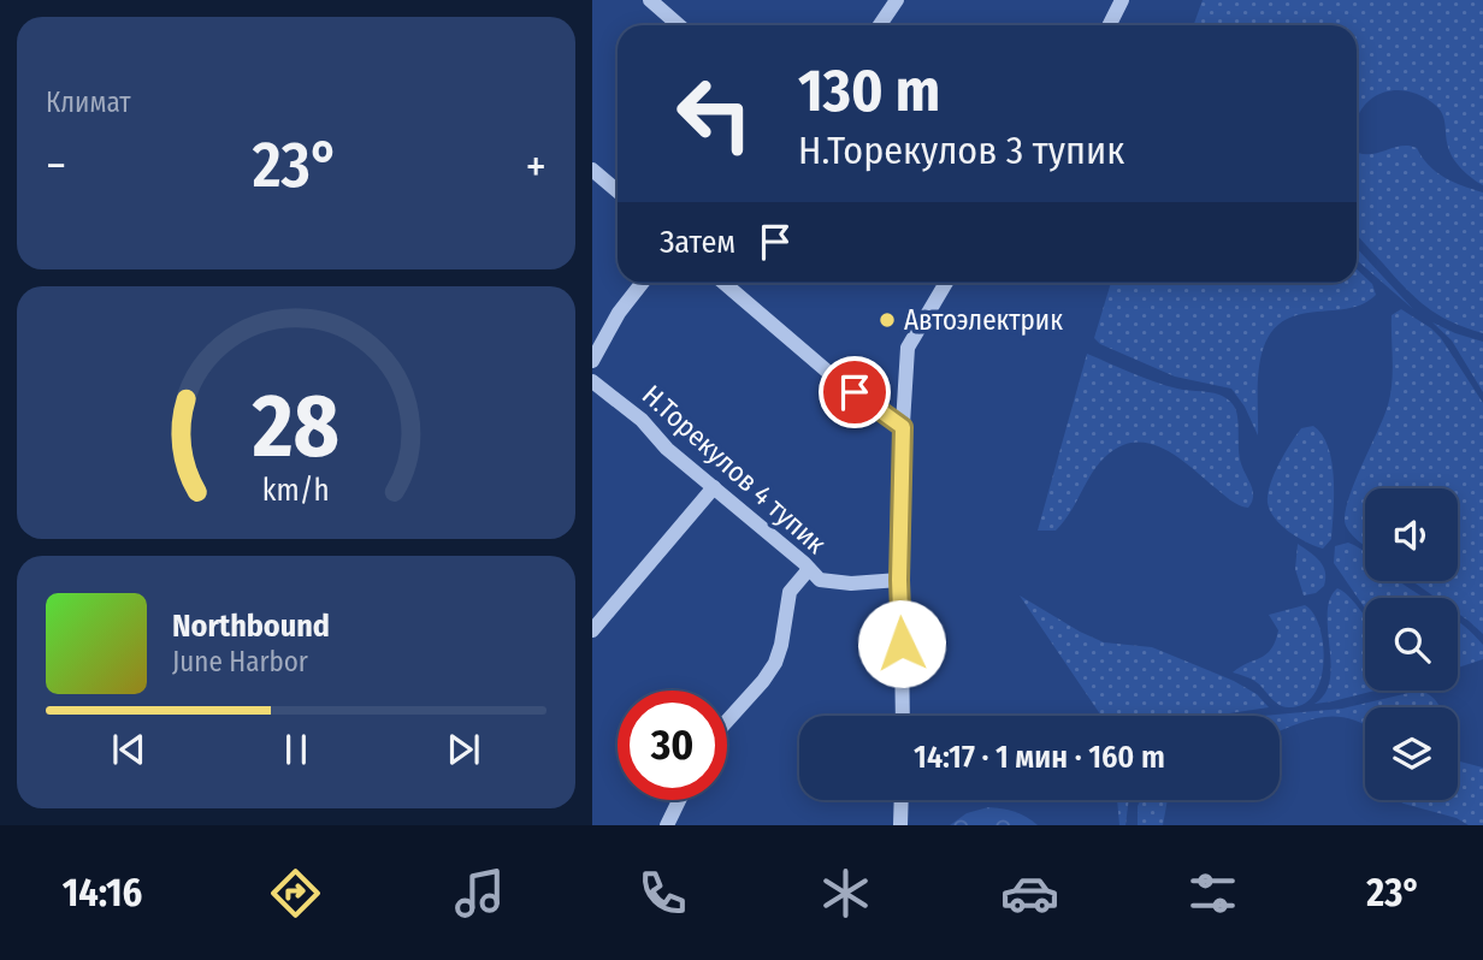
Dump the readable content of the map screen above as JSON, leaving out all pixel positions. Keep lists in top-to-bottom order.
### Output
{
  "streets": {
    "street": ["Н.Торекулов 4 тупик"]
  },
  "places": ["Автоэлектрик"],
  "page": {
    "tile": "Климат",
    "turn": ["130 m", "Н.Торекулов 3 тупик"],
    "heat": ["−", "23°", "+"],
    "then": "Затем",
    "song": ["Northbound", "June Harbor"],
    "limit": "30",
    "trip": "14:17 · 1 мин · 160 m",
    "tabs": ["14:16", "23°"],
    "gauge": ["28", "km/h"]
  }
}
